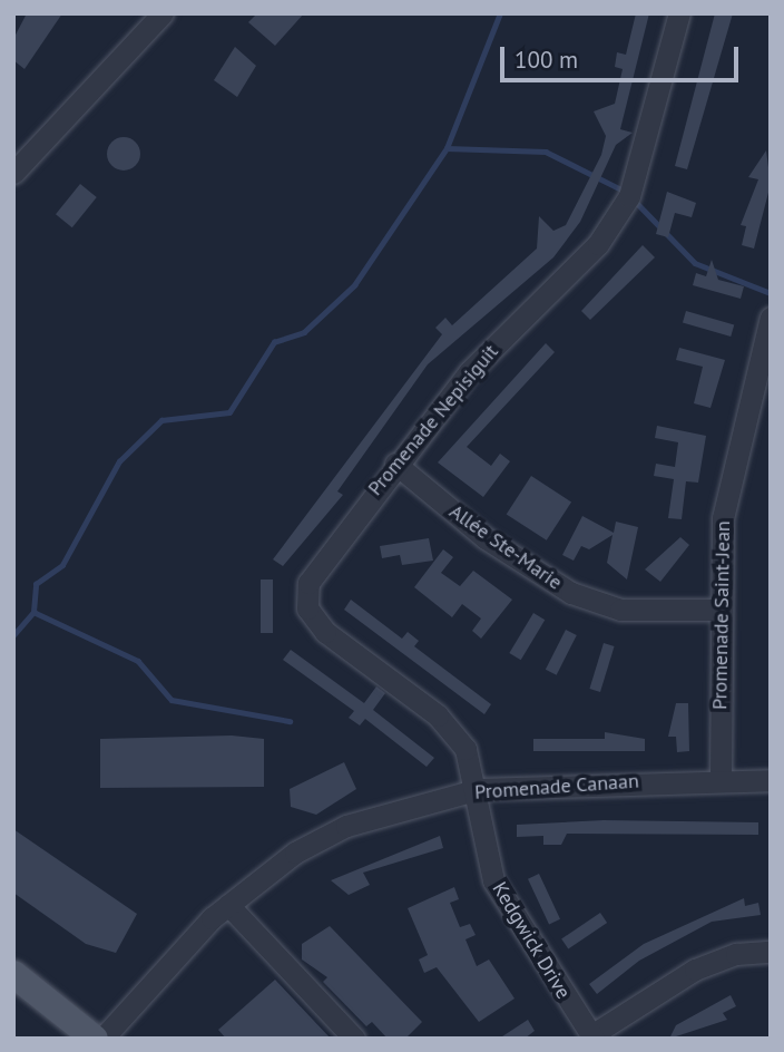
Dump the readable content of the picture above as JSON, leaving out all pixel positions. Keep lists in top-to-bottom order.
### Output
{
  "streets": {
    "street": [
      "Promenade Nepisiguit",
      "Allée Ste-Marie",
      "Promenade Saint-Jean",
      "Promenade Canaan",
      "Kedgwick Drive"
    ]
  },
  "crossings": [
    ["Promenade Nepisiguit", "Allée Ste-Marie"],
    ["Promenade Nepisiguit", "Promenade Canaan"],
    ["Promenade Nepisiguit", "Kedgwick Drive"],
    ["Allée Ste-Marie", "Promenade Saint-Jean"],
    ["Promenade Saint-Jean", "Promenade Canaan"],
    ["Promenade Canaan", "Kedgwick Drive"]
  ],
  "scale_bar": "100 m"
}
